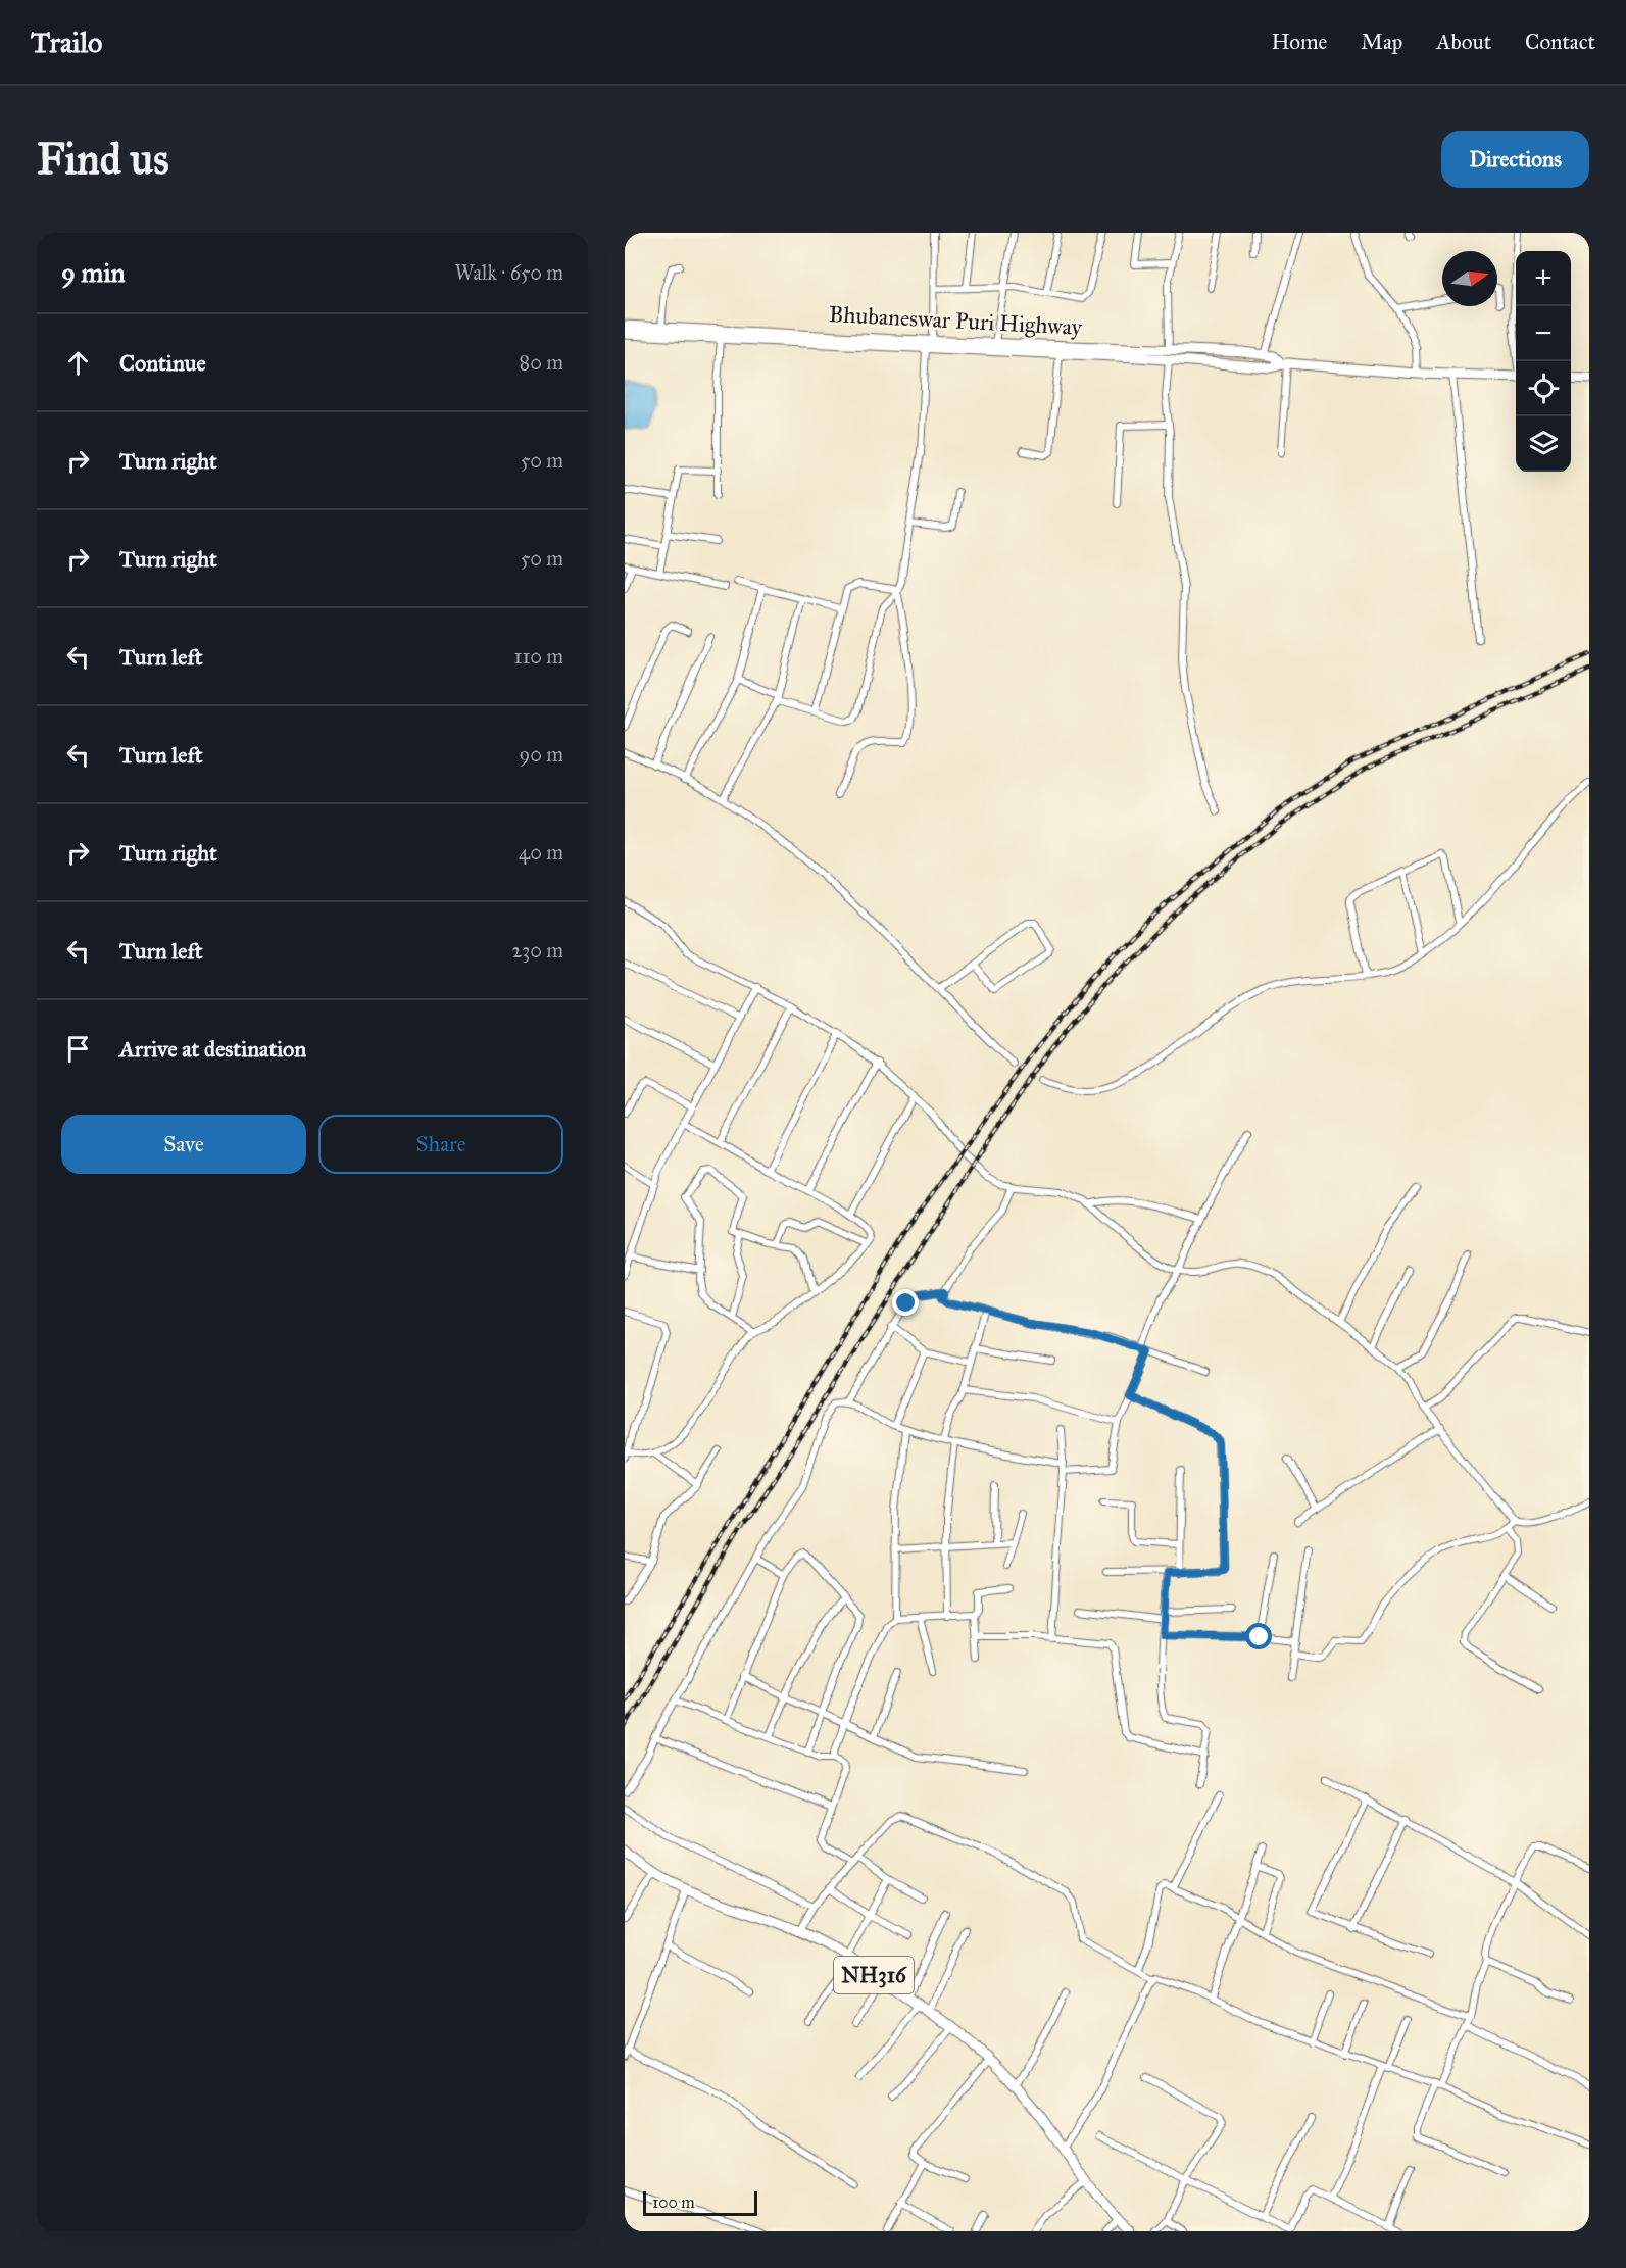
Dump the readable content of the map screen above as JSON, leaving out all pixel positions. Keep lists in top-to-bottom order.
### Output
{
  "streets": {
    "highway": ["Bhubaneswar Puri Highway", "NH316"]
  },
  "scale_bar": "100 m",
  "north": "right",
  "page": {
    "header": "Trailo",
    "nav": [
      "Home",
      "Map",
      "About",
      "Contact"
    ],
    "buttons": [
      "Directions",
      ["Save", "Share"]
    ],
    "title": "Find us",
    "heading": ["9 min", "Walk · 650 m"],
    "map_buttons": ["+", "−"],
    "list": [
      ["Continue", "80 m"],
      ["Turn right", "50 m"],
      ["Turn right", "50 m"],
      ["Turn left", "110 m"],
      ["Turn left", "90 m"],
      ["Turn right", "40 m"],
      ["Turn left", "230 m"],
      "Arrive at destination"
    ],
    "scale": "100 m"
  }
}
